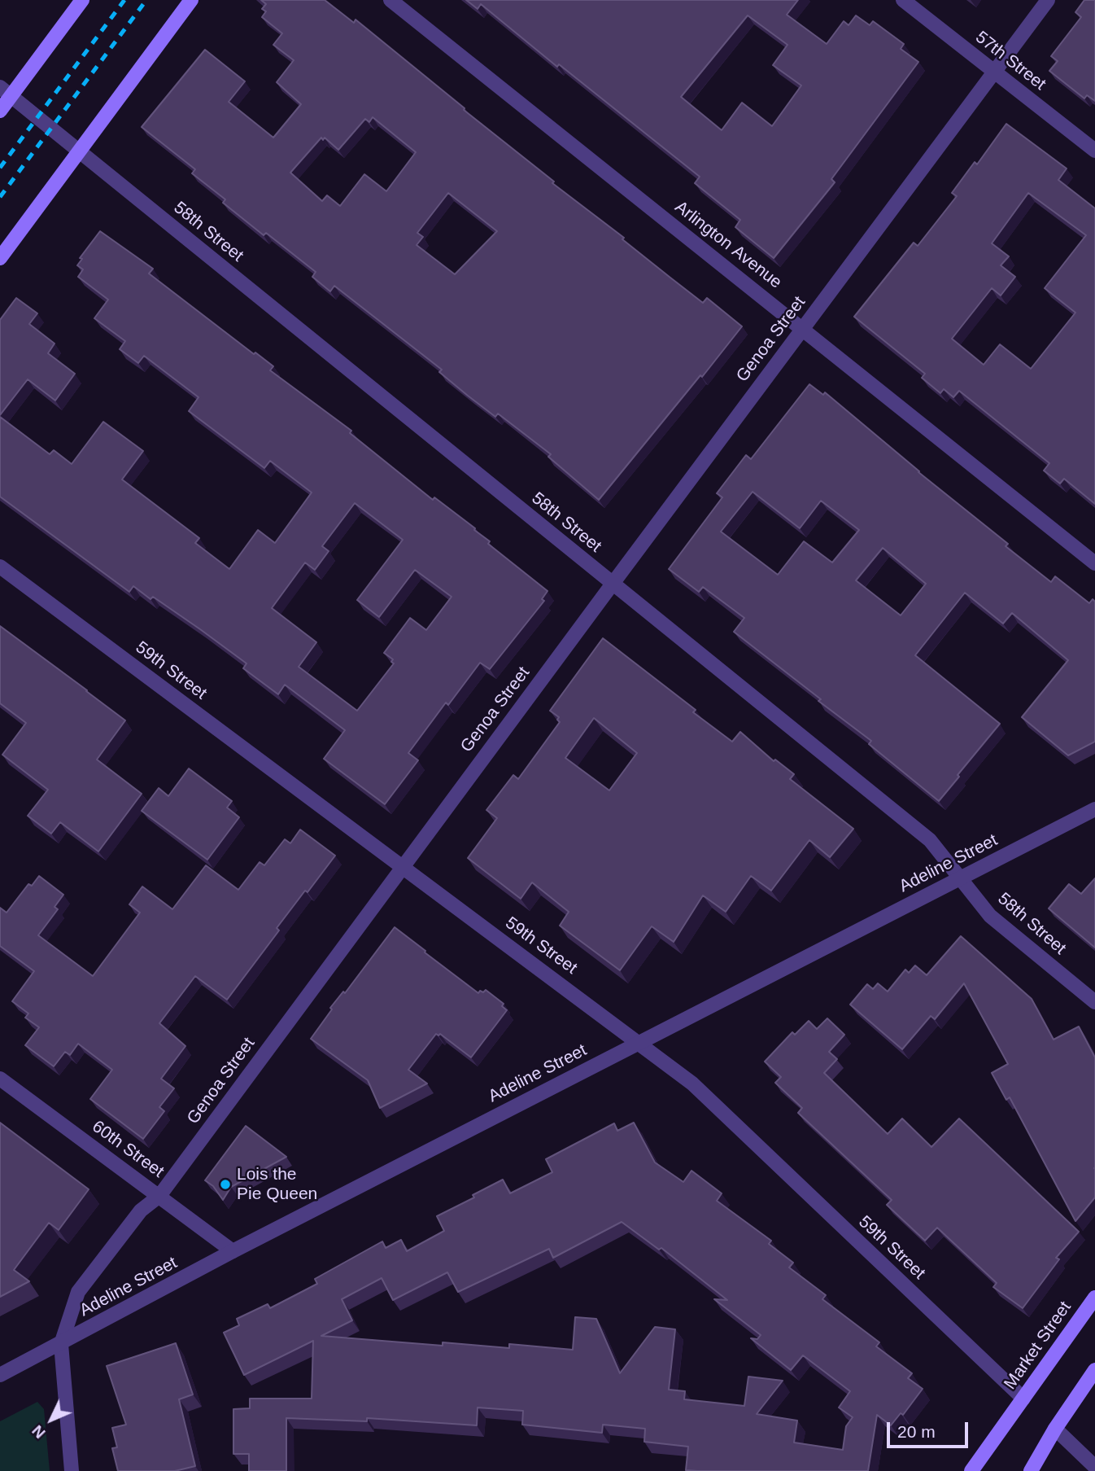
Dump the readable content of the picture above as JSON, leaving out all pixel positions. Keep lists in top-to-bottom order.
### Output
{
  "streets": {
    "main road": ["Market Street"],
    "street": [
      "57th Street",
      "58th Street",
      "Arlington Avenue",
      "Genoa Street",
      "59th Street",
      "Adeline Street",
      "60th Street"
    ]
  },
  "crossings": [
    ["57th Street", "Genoa Street"],
    ["58th Street", "Genoa Street"],
    ["58th Street", "Adeline Street"],
    ["Arlington Avenue", "Genoa Street"],
    ["Genoa Street", "59th Street"],
    ["Genoa Street", "Adeline Street"],
    ["Genoa Street", "60th Street"],
    ["59th Street", "Adeline Street"],
    ["59th Street", "Market Street"],
    ["Adeline Street", "60th Street"]
  ],
  "places": ["Lois the Pie Queen"],
  "scale_bar": "20 m",
  "north": "bottom left"
}
